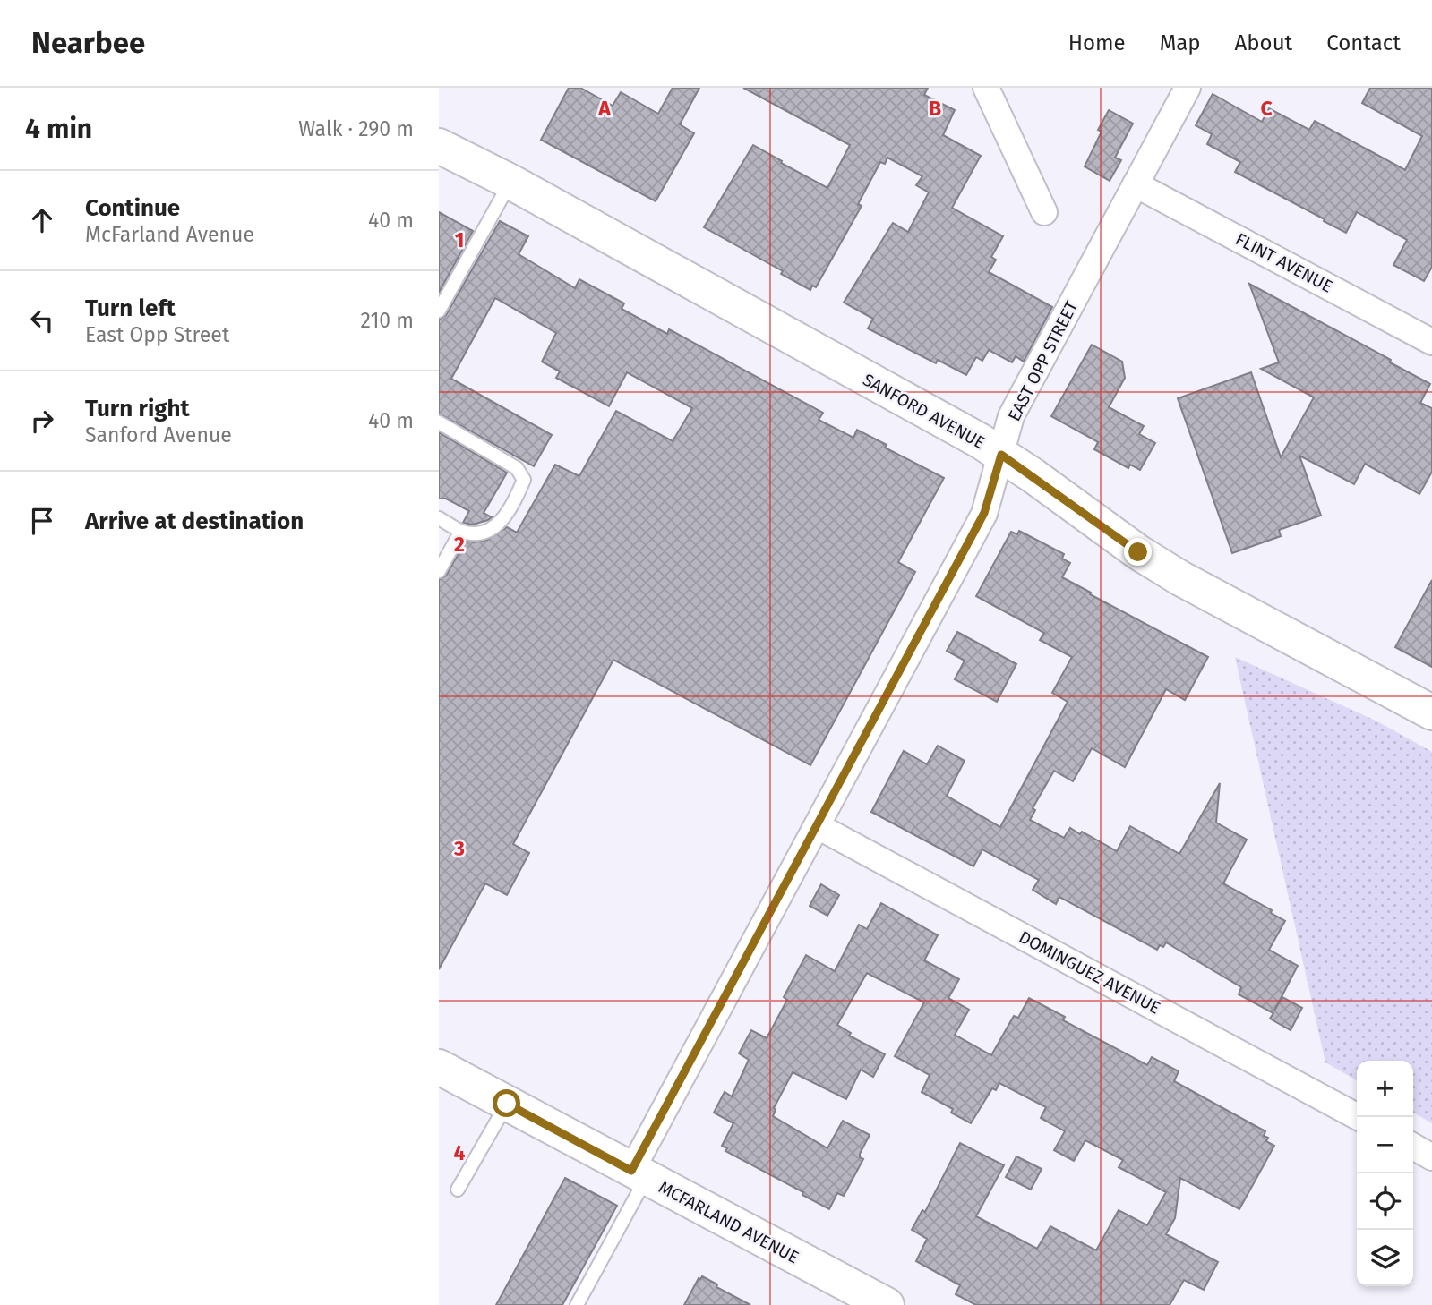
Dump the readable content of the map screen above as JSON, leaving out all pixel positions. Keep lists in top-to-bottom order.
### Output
{
  "streets": {
    "street": [
      "FLINT AVENUE",
      "EAST OPP STREET",
      "SANFORD AVENUE",
      "DOMINGUEZ AVENUE",
      "MCFARLAND AVENUE"
    ]
  },
  "crossings": [
    ["FLINT AVENUE", "EAST OPP STREET"],
    ["EAST OPP STREET", "SANFORD AVENUE"],
    ["EAST OPP STREET", "DOMINGUEZ AVENUE"],
    ["EAST OPP STREET", "MCFARLAND AVENUE"]
  ],
  "page": {
    "header": "Nearbee",
    "nav": [
      "Home",
      "Map",
      "About",
      "Contact"
    ],
    "heading": ["4 min", "Walk · 290 m"],
    "list": [
      ["Continue", "McFarland Avenue", "40 m"],
      ["Turn left", "East Opp Street", "210 m"],
      ["Turn right", "Sanford Avenue", "40 m"],
      "Arrive at destination"
    ],
    "map_buttons": ["+", "−"]
  },
  "grid": {
    "columns": ["A", "B", "C"],
    "rows": [
      "1",
      "2",
      "3",
      "4"
    ]
  }
}
